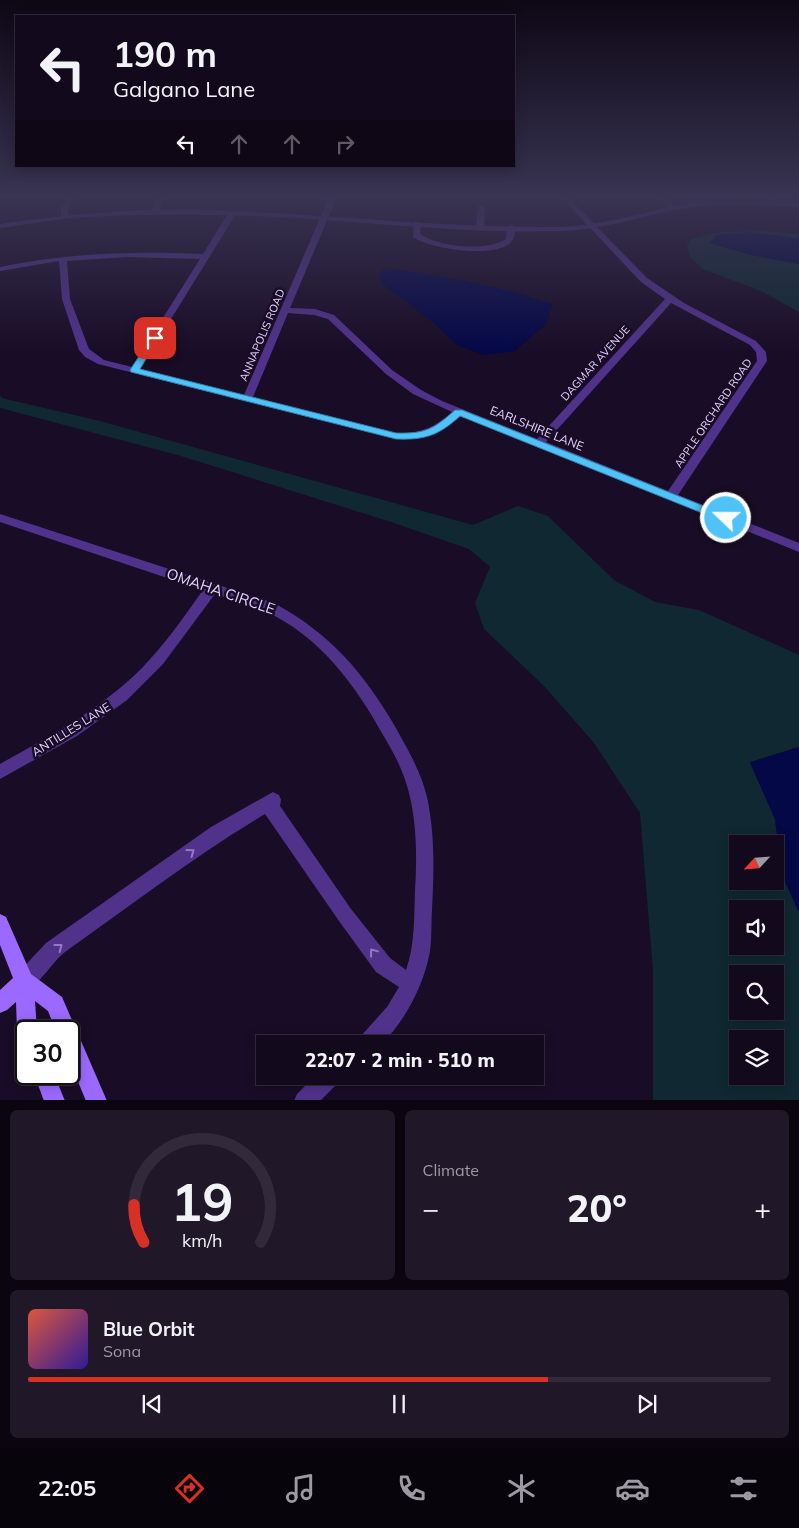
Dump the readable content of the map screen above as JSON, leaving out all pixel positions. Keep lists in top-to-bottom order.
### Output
{
  "streets": {
    "street": [
      "ANNAPOLIS ROAD",
      "DAGMAR AVENUE",
      "APPLE ORCHARD ROAD",
      "EARLSHIRE LANE",
      "OMAHA CIRCLE",
      "ANTILLES LANE"
    ]
  },
  "crossings": [
    ["ANNAPOLIS ROAD", "EARLSHIRE LANE"],
    ["DAGMAR AVENUE", "APPLE ORCHARD ROAD"],
    ["DAGMAR AVENUE", "EARLSHIRE LANE"],
    ["APPLE ORCHARD ROAD", "EARLSHIRE LANE"],
    ["OMAHA CIRCLE", "ANTILLES LANE"]
  ],
  "north": "bottom left",
  "page": {
    "turn": ["190 m", "Galgano Lane"],
    "limit": "30",
    "trip": "22:07 · 2 min · 510 m",
    "tile": "Climate",
    "heat": ["−", "20°", "+"],
    "song": ["Blue Orbit", "Sona"],
    "tabs": "22:05",
    "gauge": ["19", "km/h"]
  }
}
